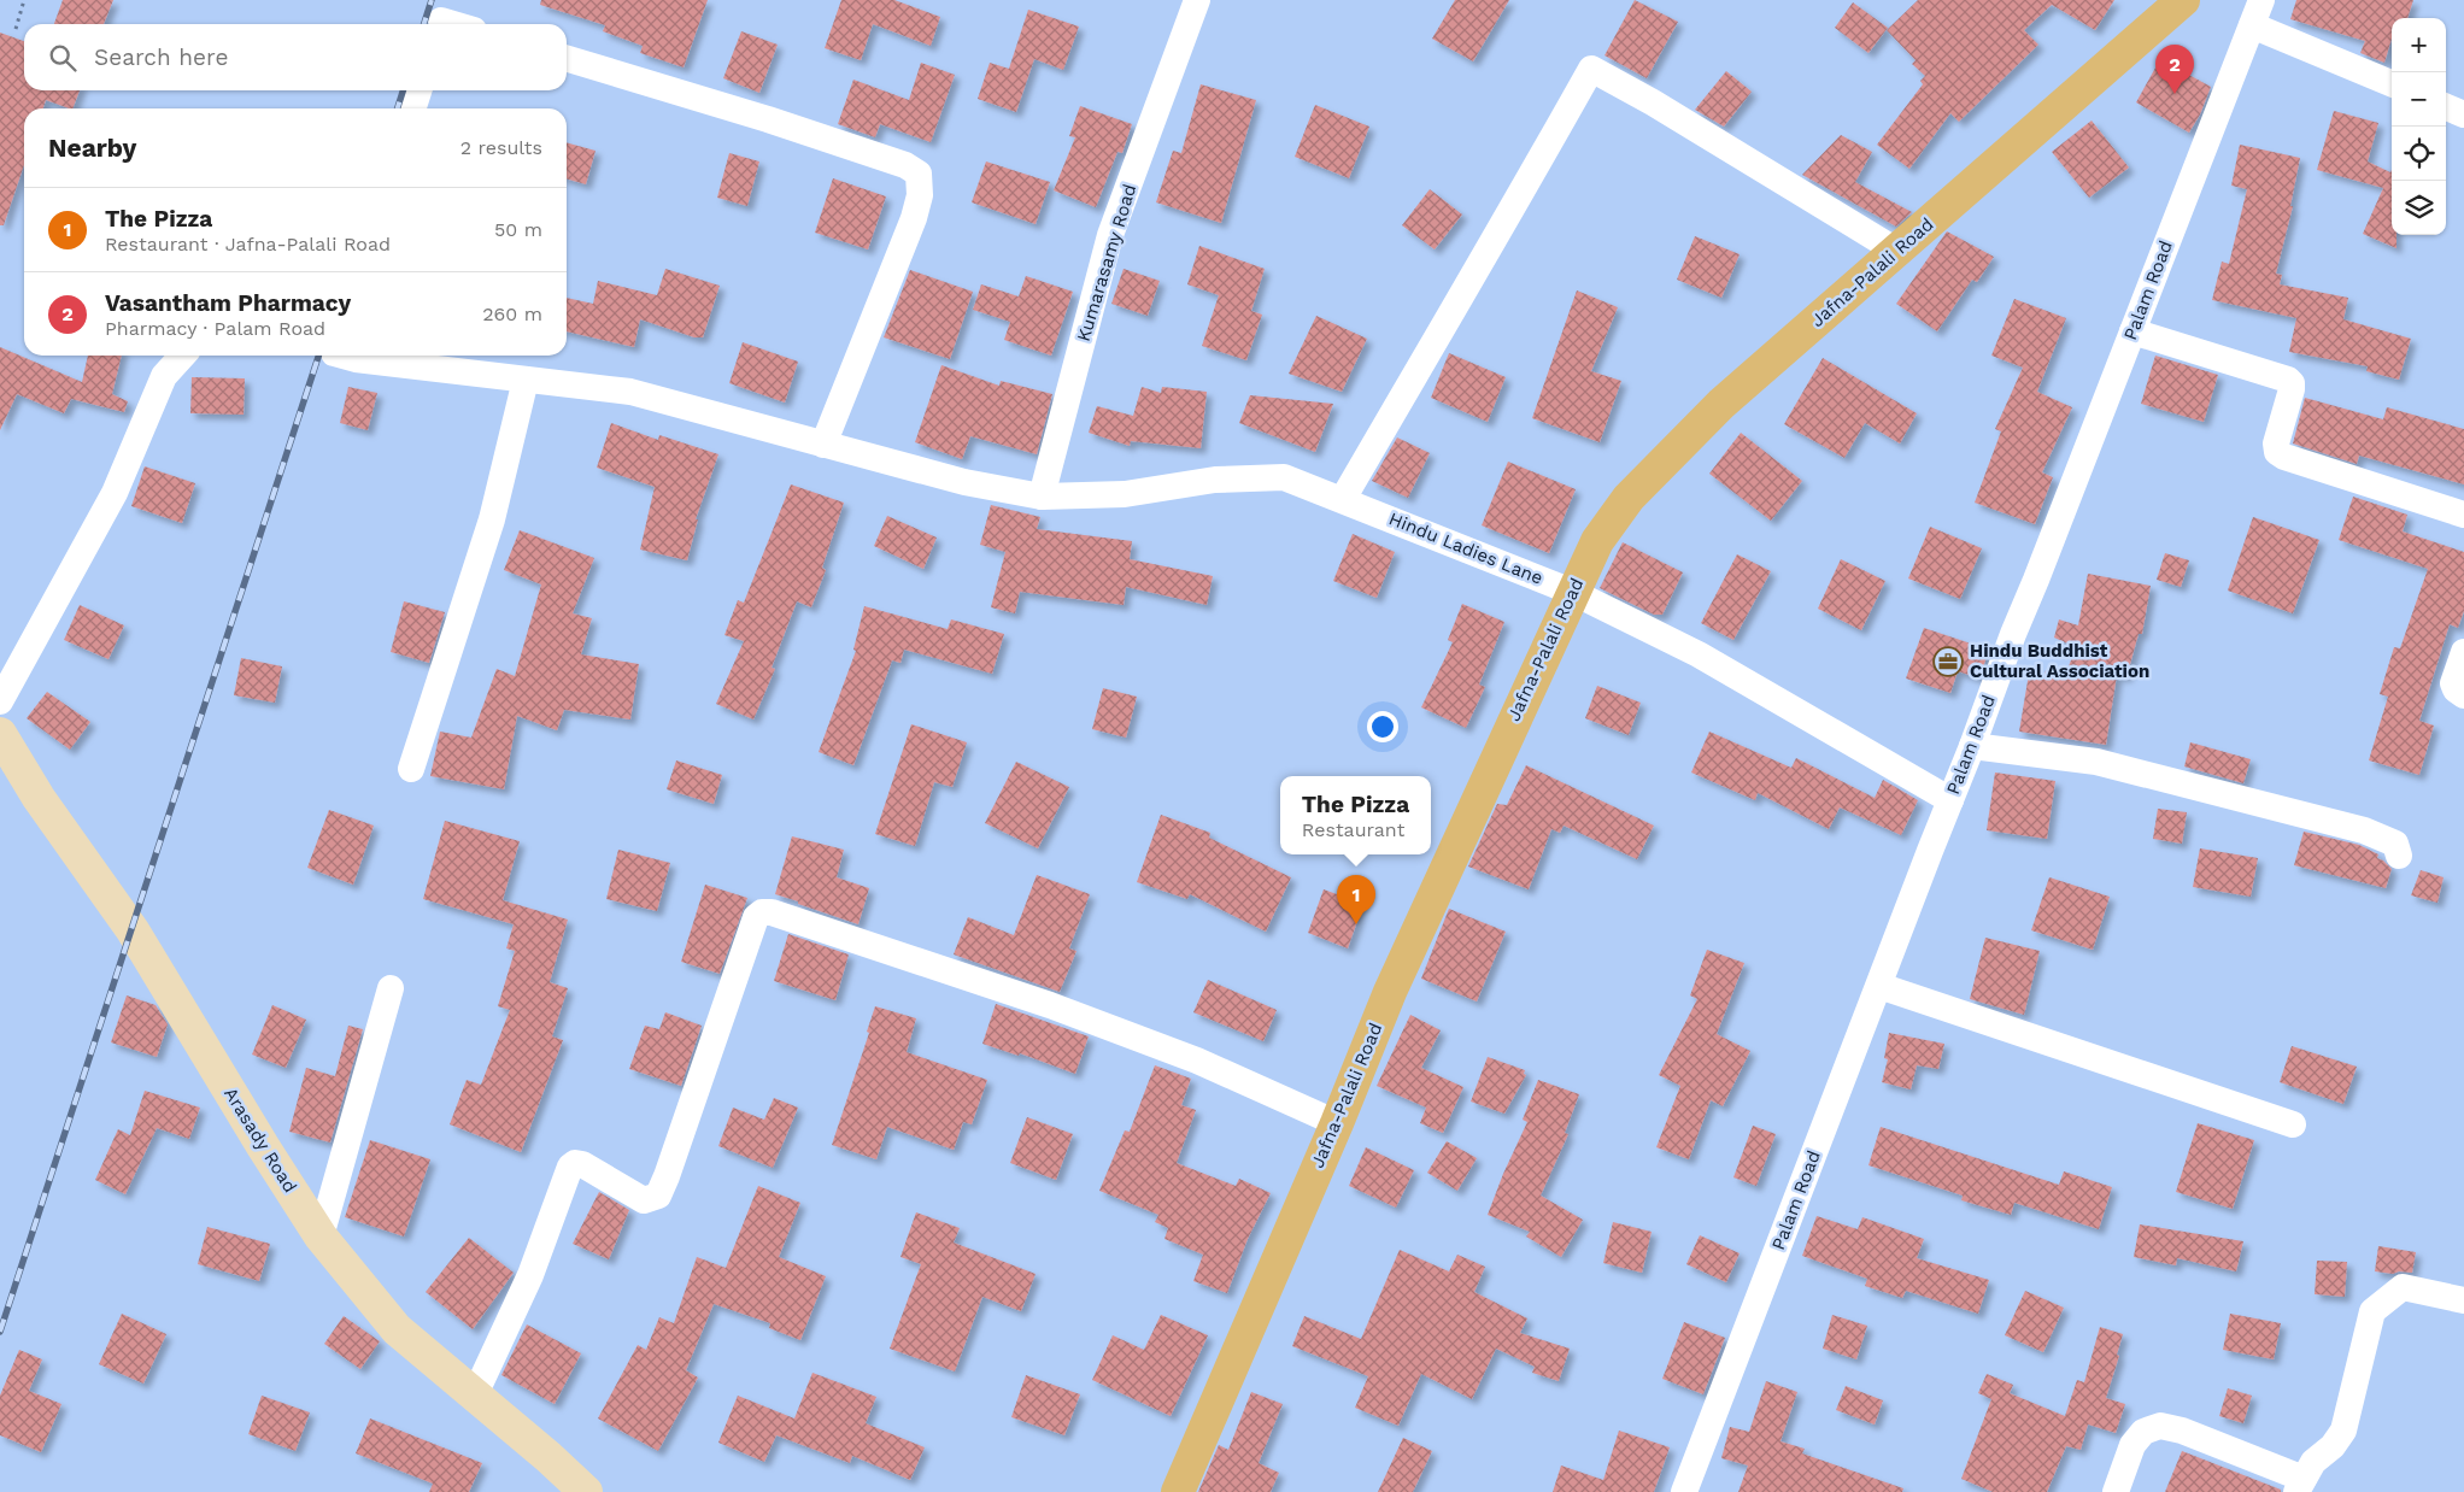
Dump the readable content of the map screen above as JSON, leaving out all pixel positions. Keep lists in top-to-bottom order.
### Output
{
  "streets": {
    "main road": ["Jafna-Palali Road", "Arasady Road"],
    "street": ["Kumarasamy Road", "Palam Road", "Hindu Ladies Lane"]
  },
  "crossings": [
    ["Kumarasamy Road", "Hindu Ladies Lane"],
    ["Jafna-Palali Road", "Hindu Ladies Lane"],
    ["Palam Road", "Hindu Ladies Lane"]
  ],
  "places": {
    "office": ["Hindu Buddhist Cultural Association"]
  },
  "page": {
    "map_buttons": ["+", "−"],
    "search": "Search here",
    "pins": ["2", "1"],
    "heading": ["Nearby", "2 results"],
    "list": [
      {
        "mark": "1",
        "name": "The Pizza",
        "note": "Restaurant · Jafna-Palali Road",
        "value": "50 m"
      },
      {
        "mark": "2",
        "name": "Vasantham Pharmacy",
        "note": "Pharmacy · Palam Road",
        "value": "260 m"
      }
    ],
    "popup": ["The Pizza", "Restaurant"]
  }
}
